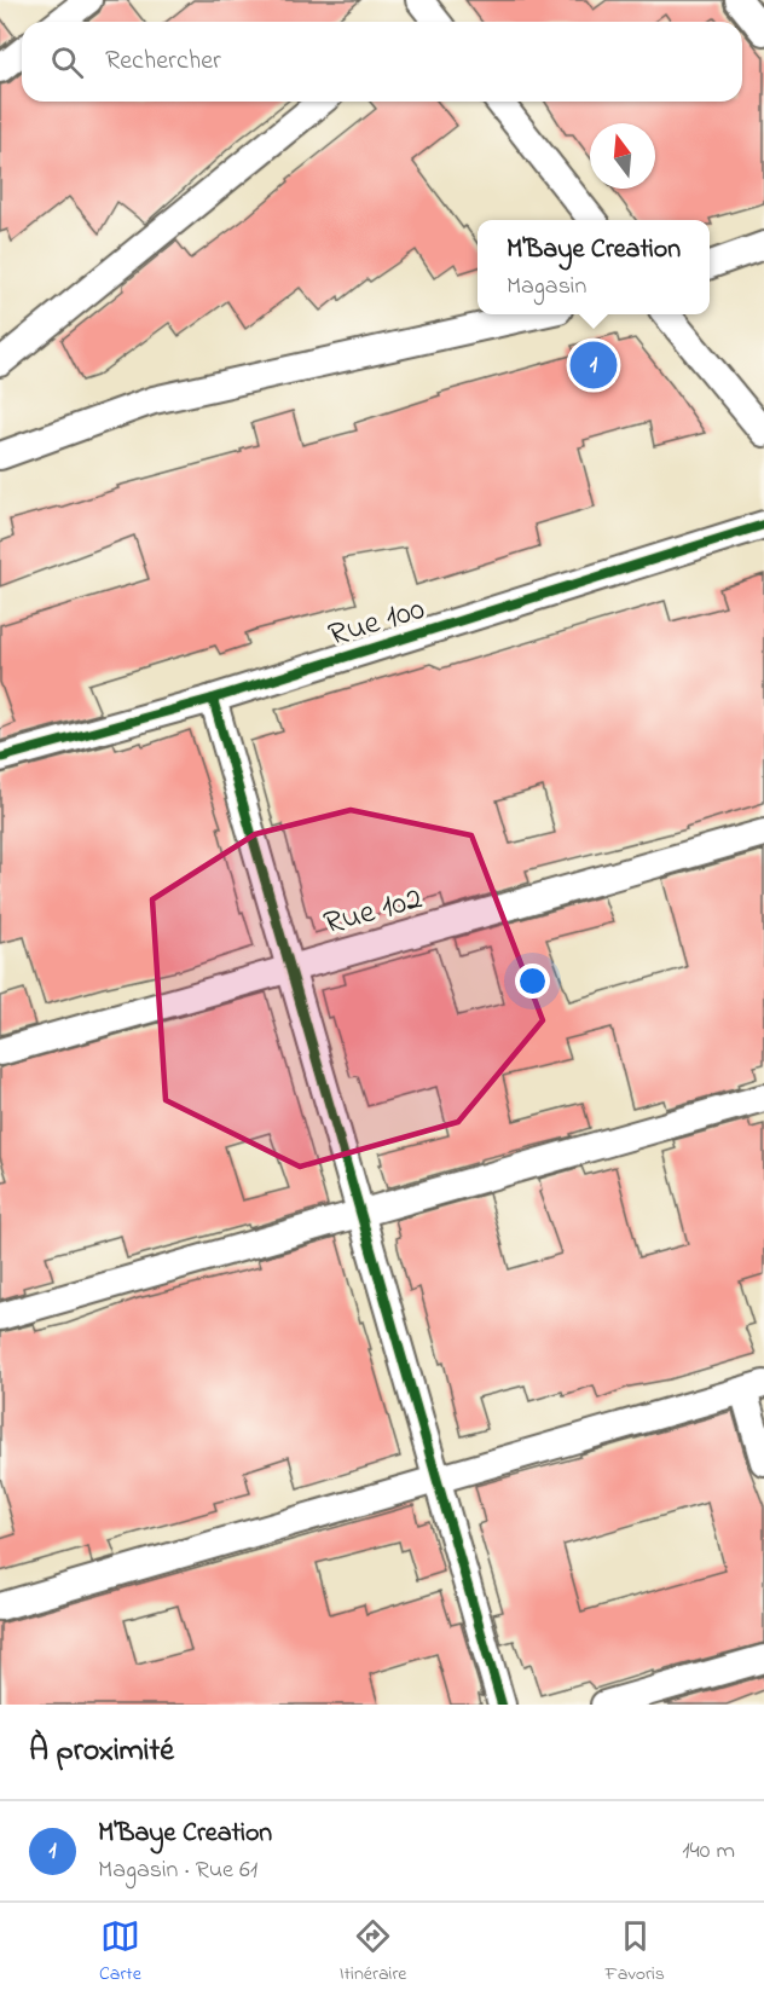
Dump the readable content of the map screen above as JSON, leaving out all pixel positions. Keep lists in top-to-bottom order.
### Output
{
  "streets": {
    "street": ["Rue 100", "Rue 102"]
  },
  "north": "top",
  "page": {
    "search": "Rechercher",
    "popup": ["M'Baye Creation", "Magasin"],
    "pins": "1",
    "heading": "À proximité",
    "list": [
      {
        "mark": "1",
        "name": "M'Baye Creation",
        "note": "Magasin · Rue 61",
        "value": "140 m"
      }
    ],
    "nav": ["Carte", "Itinéraire", "Favoris"]
  }
}
